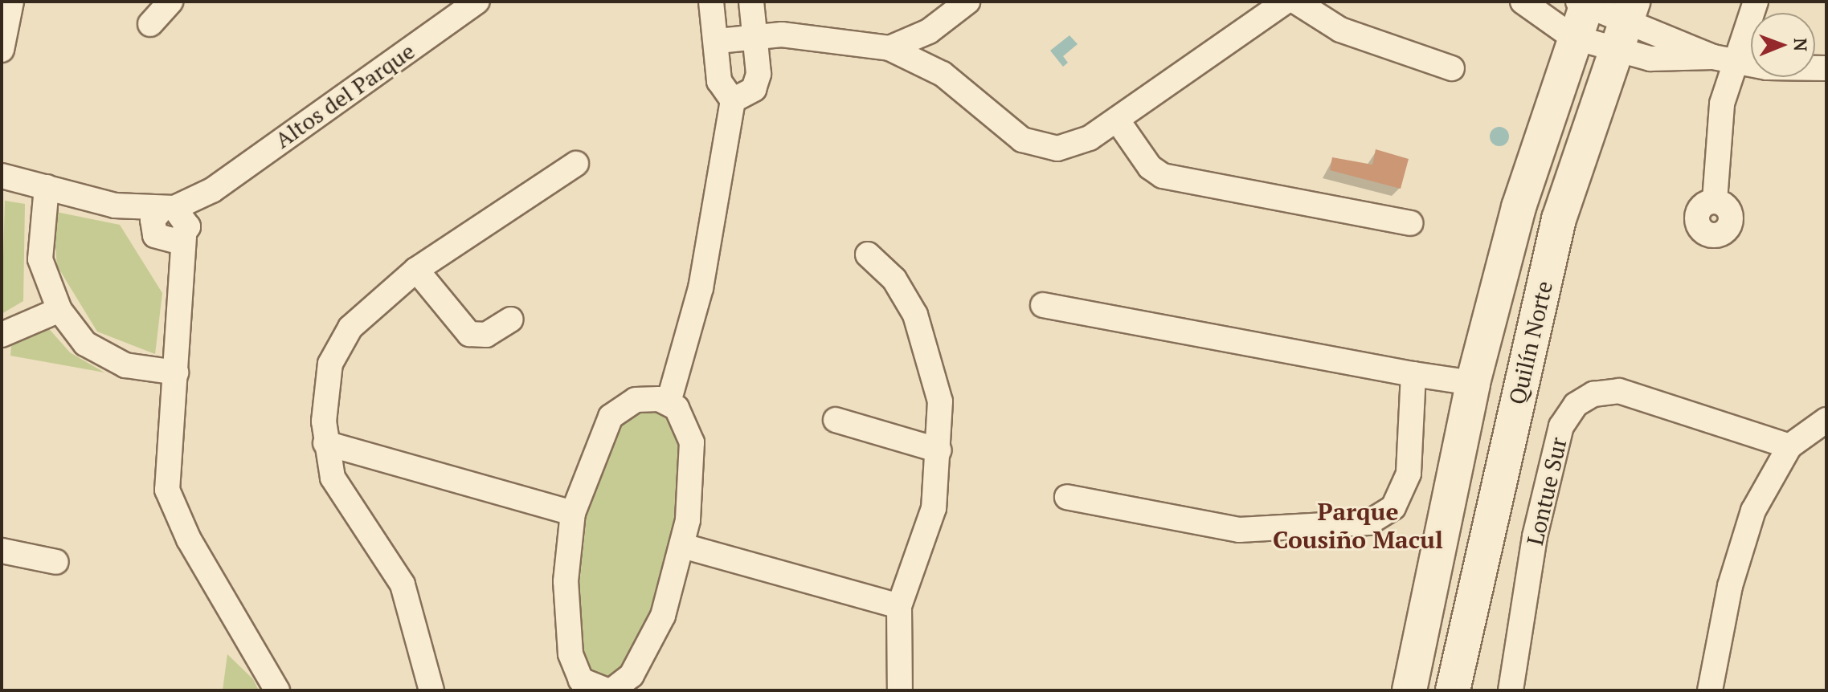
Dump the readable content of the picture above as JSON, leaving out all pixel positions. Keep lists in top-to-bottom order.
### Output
{
  "streets": {
    "street": ["Altos del Parque", "Quilín Norte", "Lontue Sur"]
  },
  "districts": ["Parque Cousiño Macul"],
  "north": "right"
}
